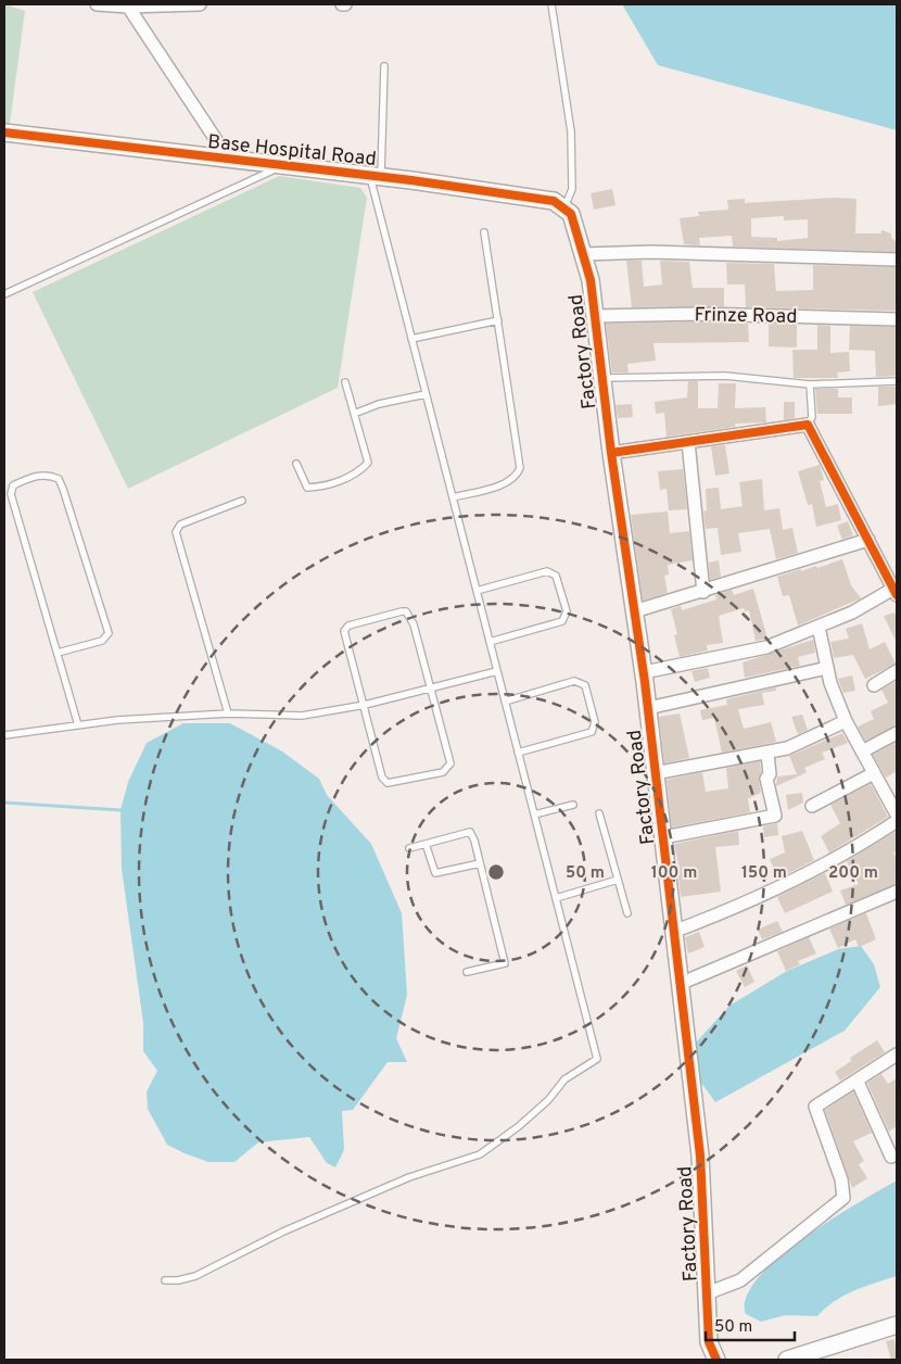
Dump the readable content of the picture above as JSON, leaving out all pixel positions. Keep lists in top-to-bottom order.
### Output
{
  "streets": {
    "street": ["Base Hospital Road", "Frinze Road", "Factory Road"]
  },
  "crossings": [
    ["Base Hospital Road", "Factory Road"],
    ["Frinze Road", "Factory Road"]
  ],
  "scale_bar": "50 m",
  "rings": [
    "50 m",
    "100 m",
    "150 m",
    "200 m"
  ]
}
